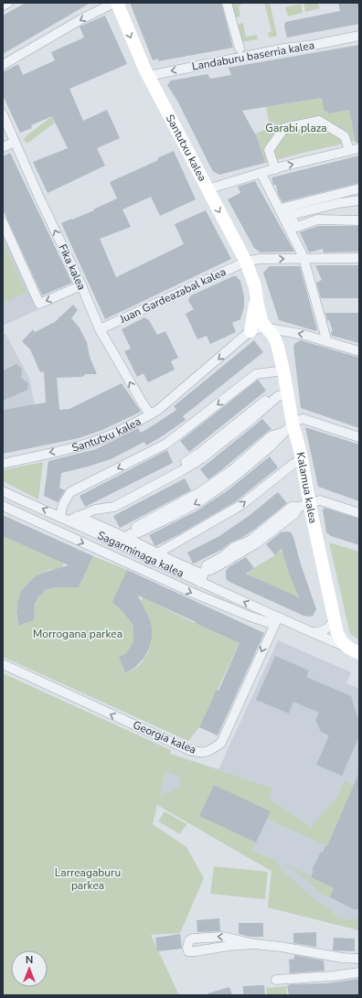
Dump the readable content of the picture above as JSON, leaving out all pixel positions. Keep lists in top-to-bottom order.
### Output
{
  "streets": {
    "street": [
      "Landaburu baserria kalea",
      "Santutxu kalea",
      "Fika kalea",
      "Juan Gardeazabal kalea",
      "Kalamua kalea",
      "Sagarminaga kalea",
      "Georgia kalea"
    ]
  },
  "crossings": [
    ["Landaburu baserria kalea", "Santutxu kalea"],
    ["Santutxu kalea", "Fika kalea"],
    ["Santutxu kalea", "Juan Gardeazabal kalea"],
    ["Santutxu kalea", "Kalamua kalea"],
    ["Fika kalea", "Juan Gardeazabal kalea"],
    ["Kalamua kalea", "Sagarminaga kalea"],
    ["Sagarminaga kalea", "Georgia kalea"]
  ],
  "one_way": ["Landaburu baserria kalea", "Fika kalea"],
  "parks": ["Garabi plaza", "Morrogana parkea", "Larreagaburu parkea"],
  "north": "top"
}
